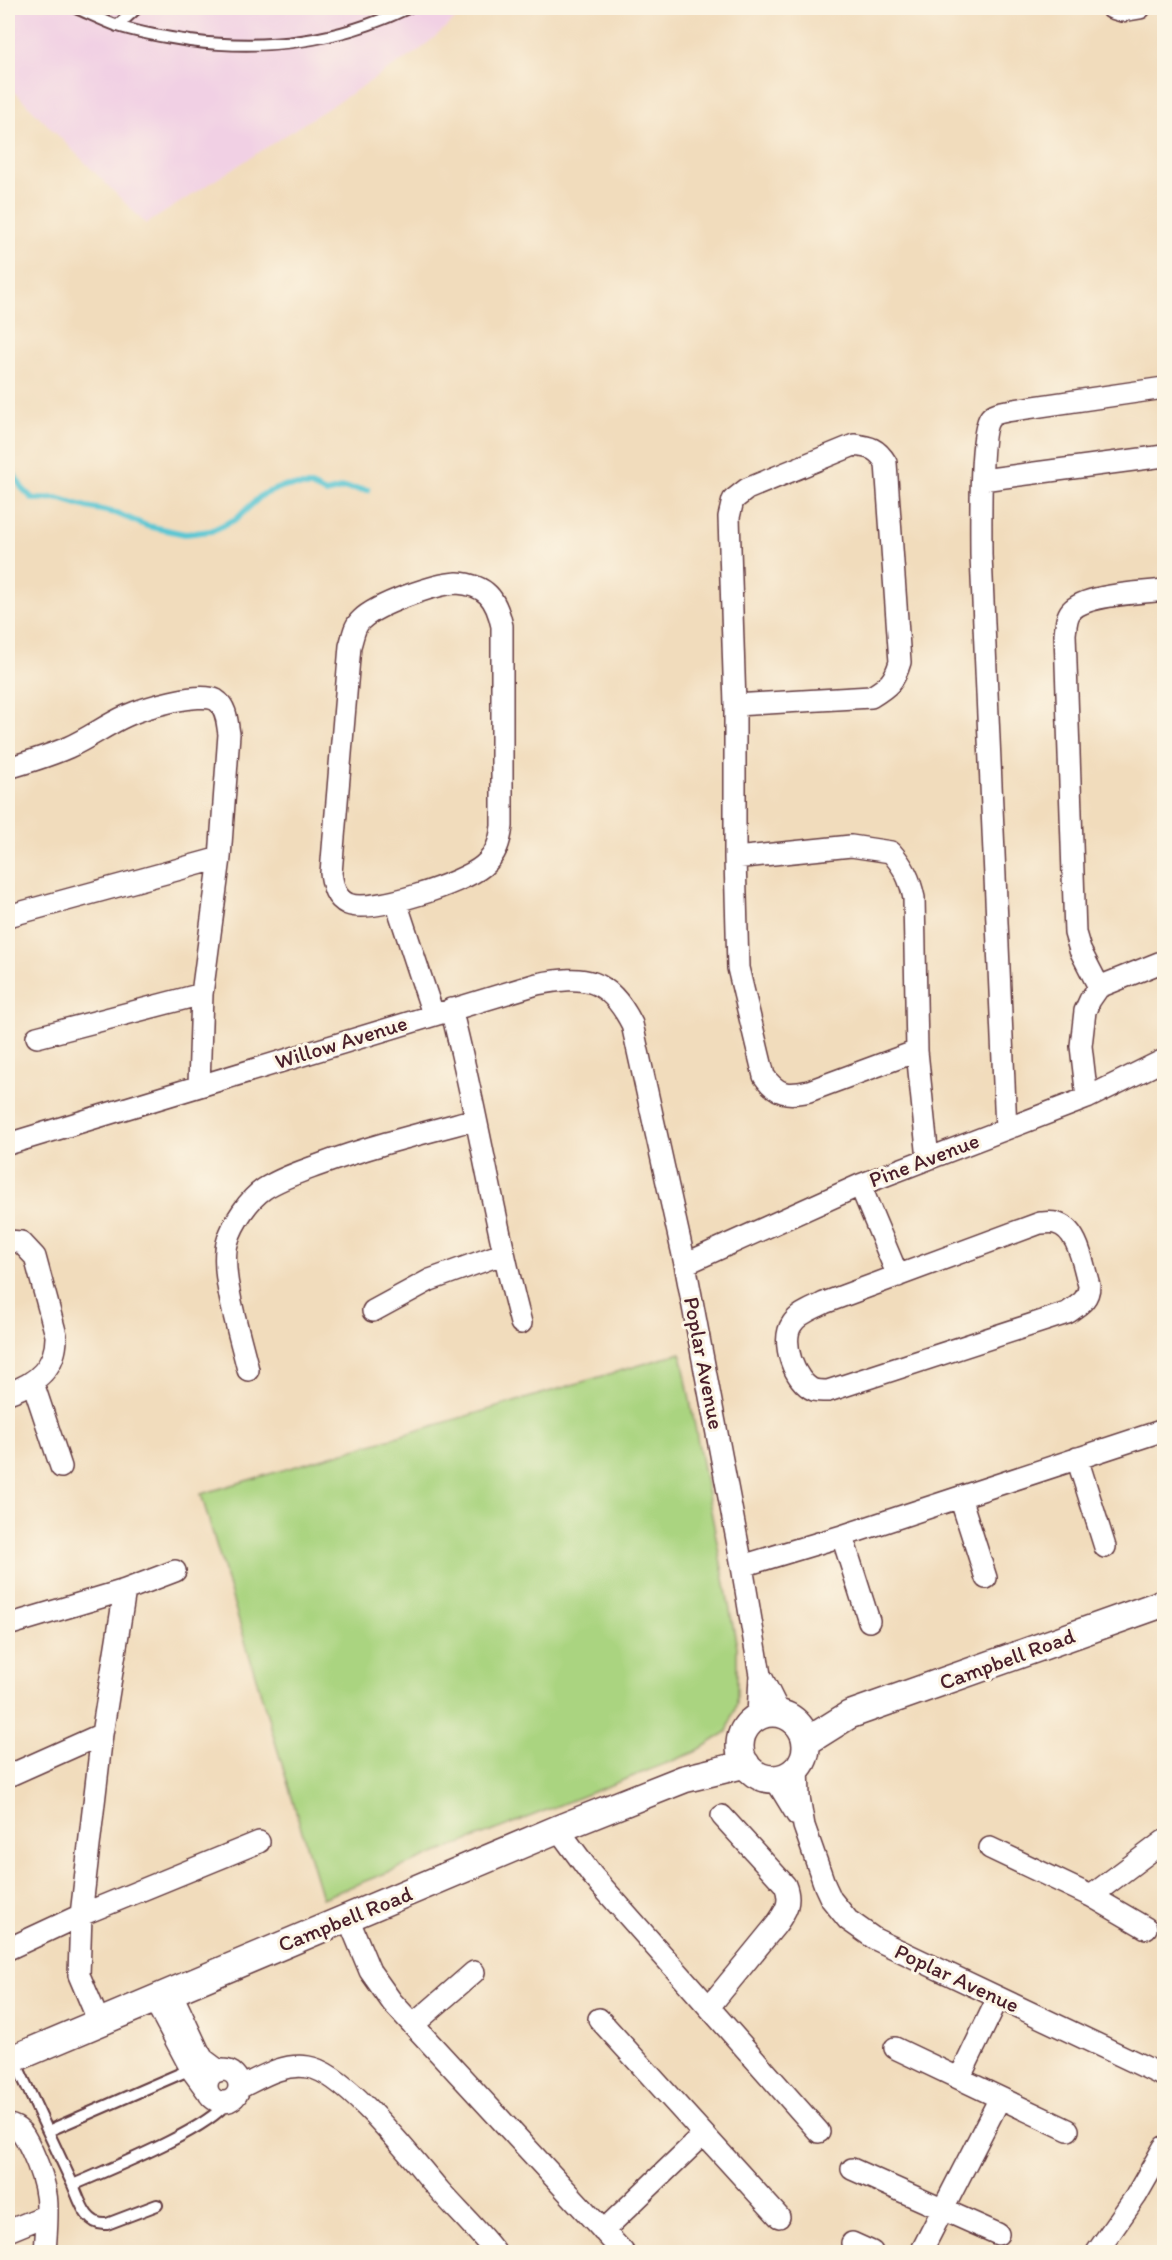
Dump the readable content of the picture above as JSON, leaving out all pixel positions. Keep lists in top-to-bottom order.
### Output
{
  "streets": {
    "street": [
      "Willow Avenue",
      "Pine Avenue",
      "Poplar Avenue",
      "Campbell Road"
    ]
  },
  "crossings": [
    ["Willow Avenue", "Poplar Avenue"],
    ["Pine Avenue", "Poplar Avenue"],
    ["Poplar Avenue", "Campbell Road"]
  ]
}
